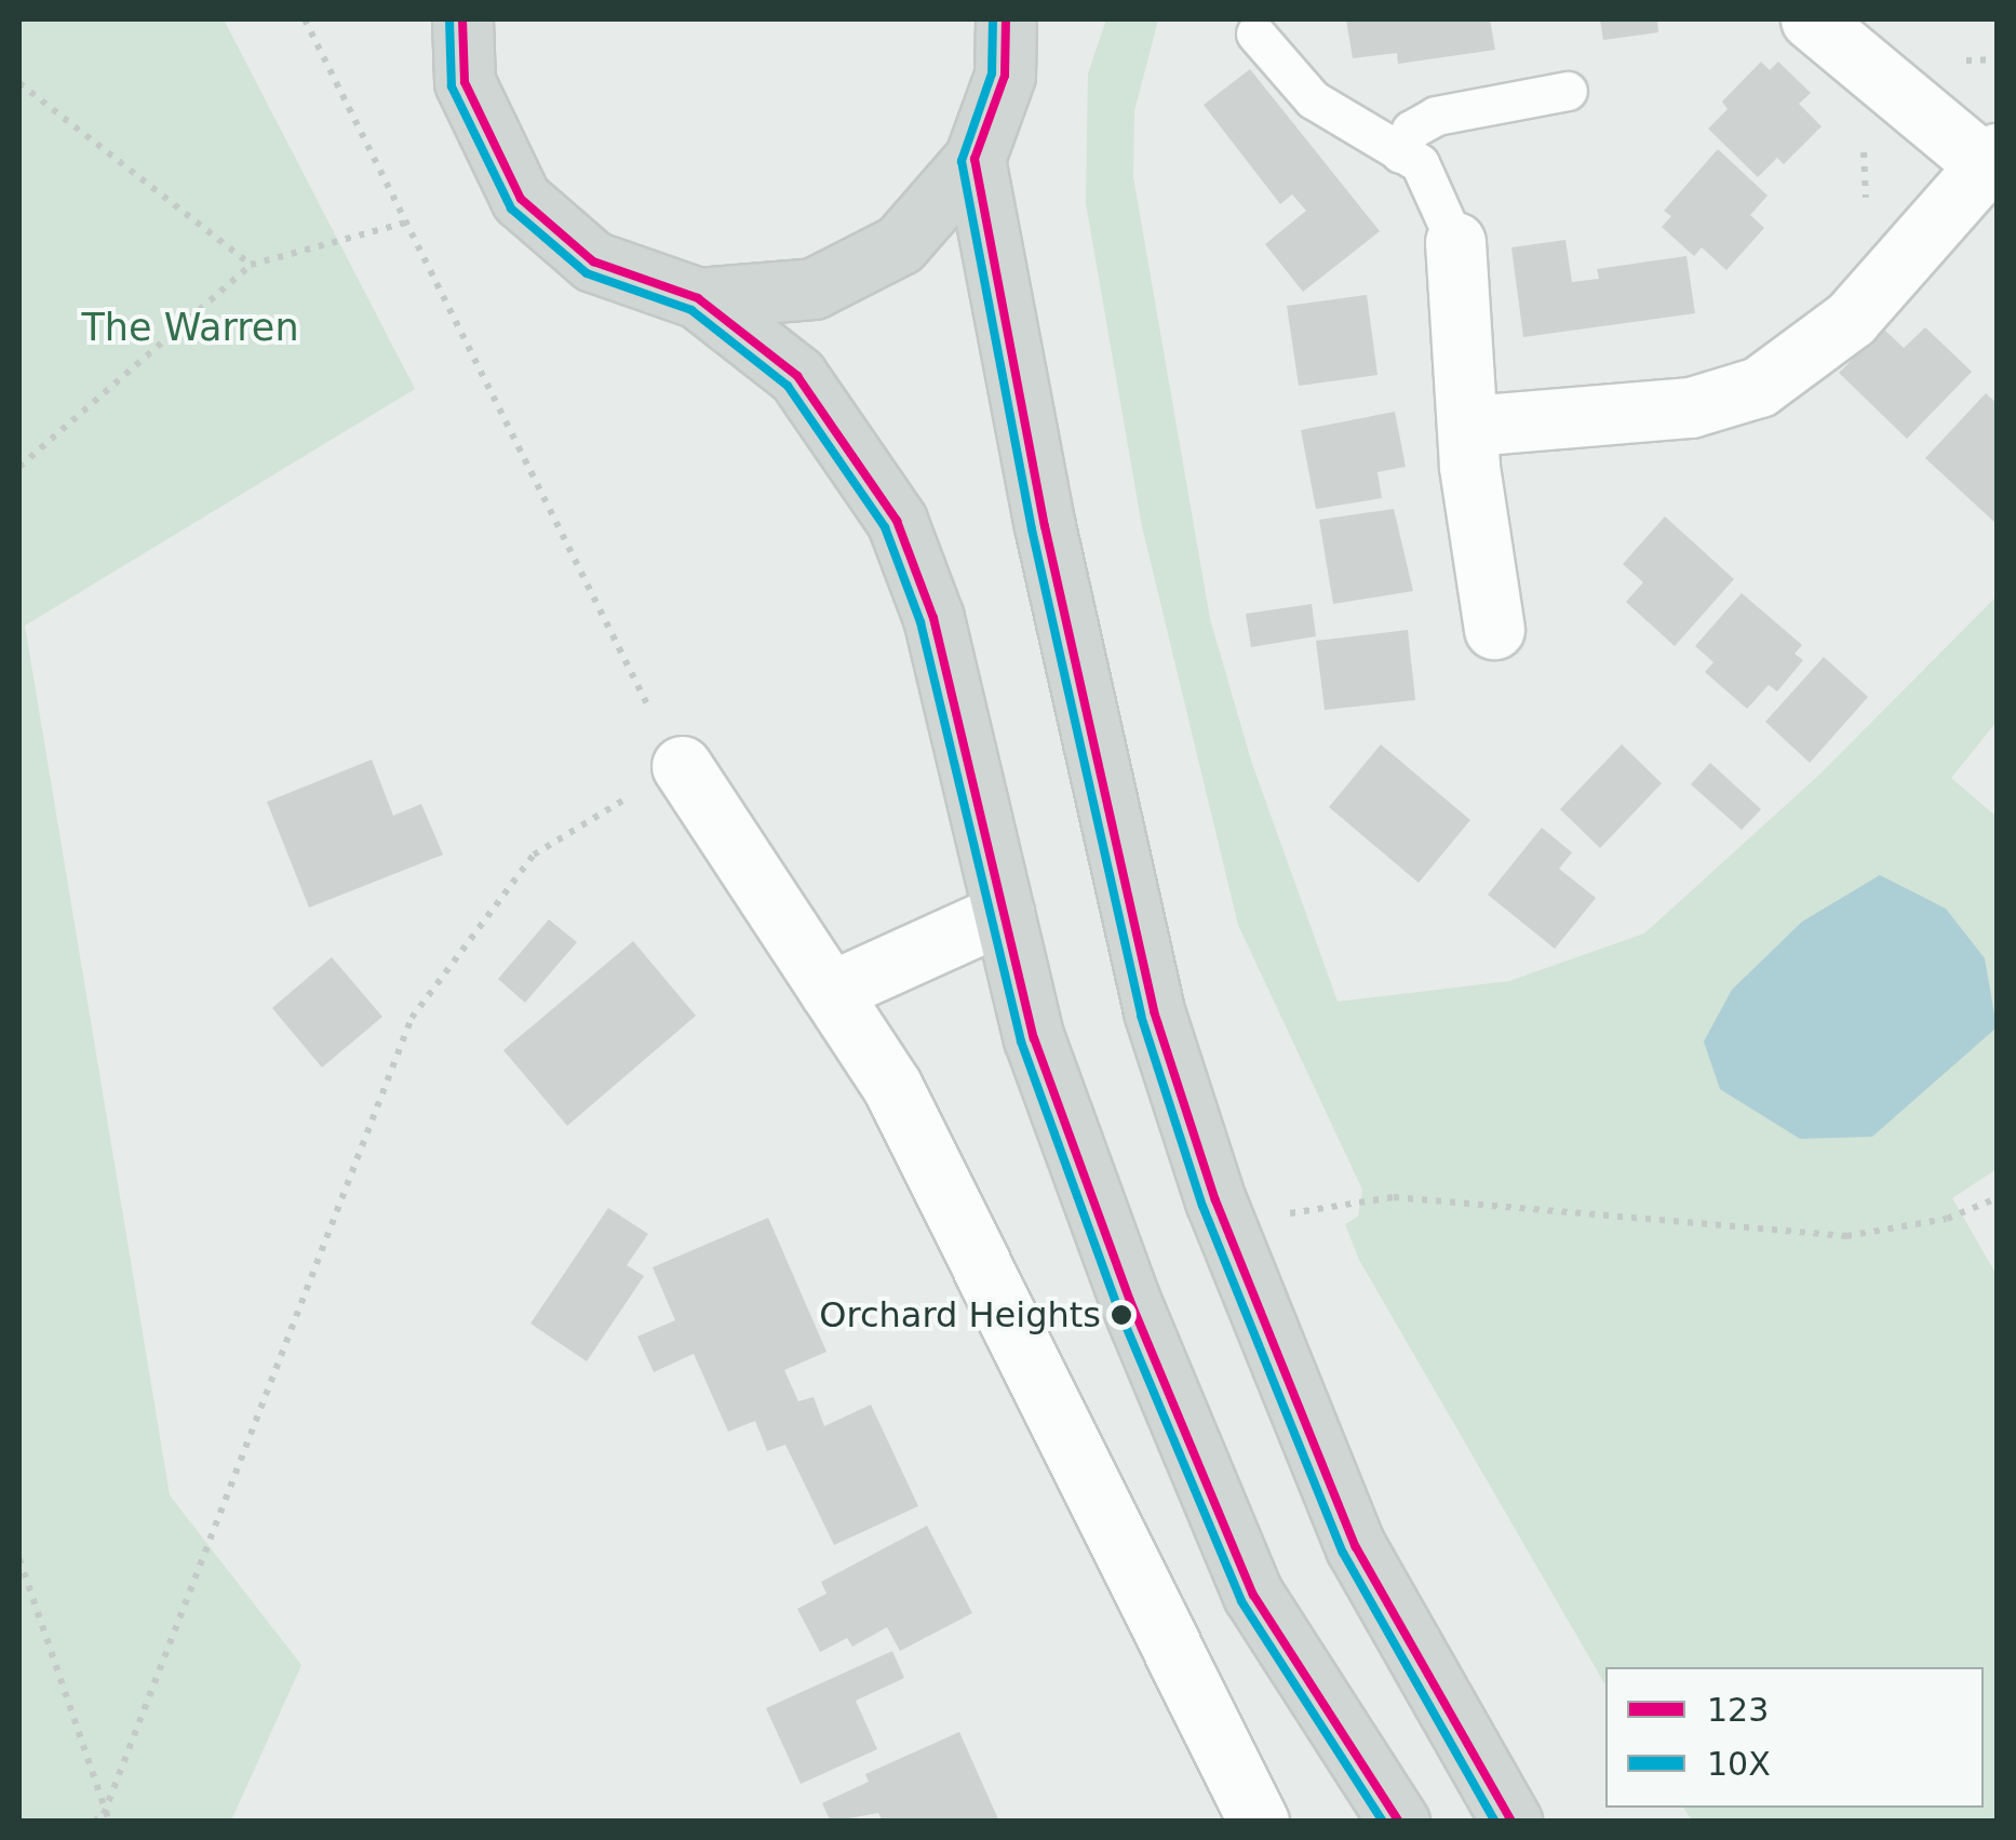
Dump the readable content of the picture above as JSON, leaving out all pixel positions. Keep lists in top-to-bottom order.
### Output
{
  "parks": ["The Warren"],
  "places": ["Orchard Heights"],
  "lines": ["transit line 123", "transit line 10X"],
  "legend": ["123", "10X"]
}
